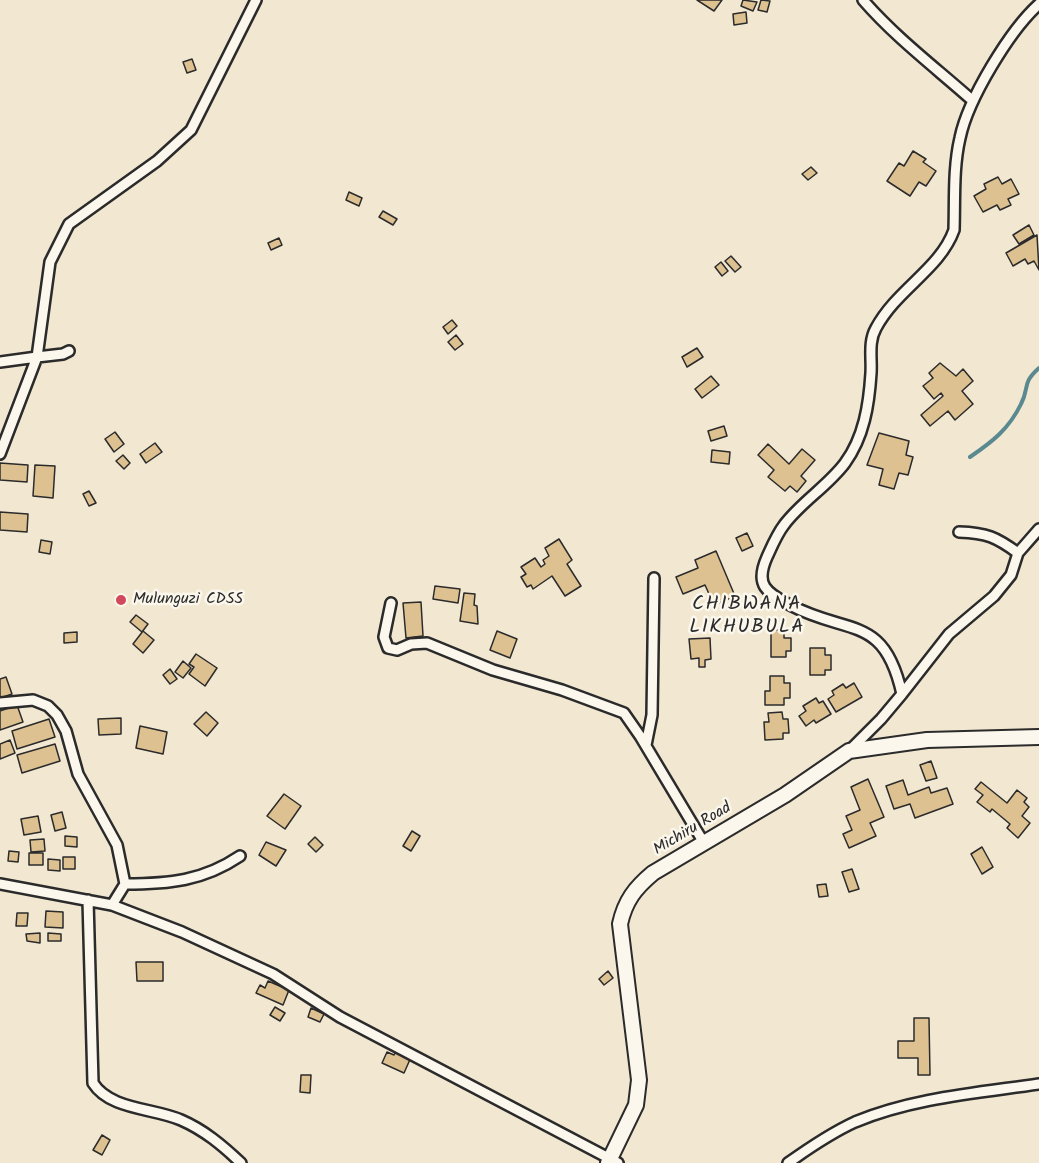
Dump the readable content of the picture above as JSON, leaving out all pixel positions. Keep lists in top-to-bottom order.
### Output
{
  "streets": {
    "street": ["Michiru Road"]
  },
  "districts": ["CHIBWANA LIKHUBULA"],
  "places": ["Mulunguzi CDSS"]
}
